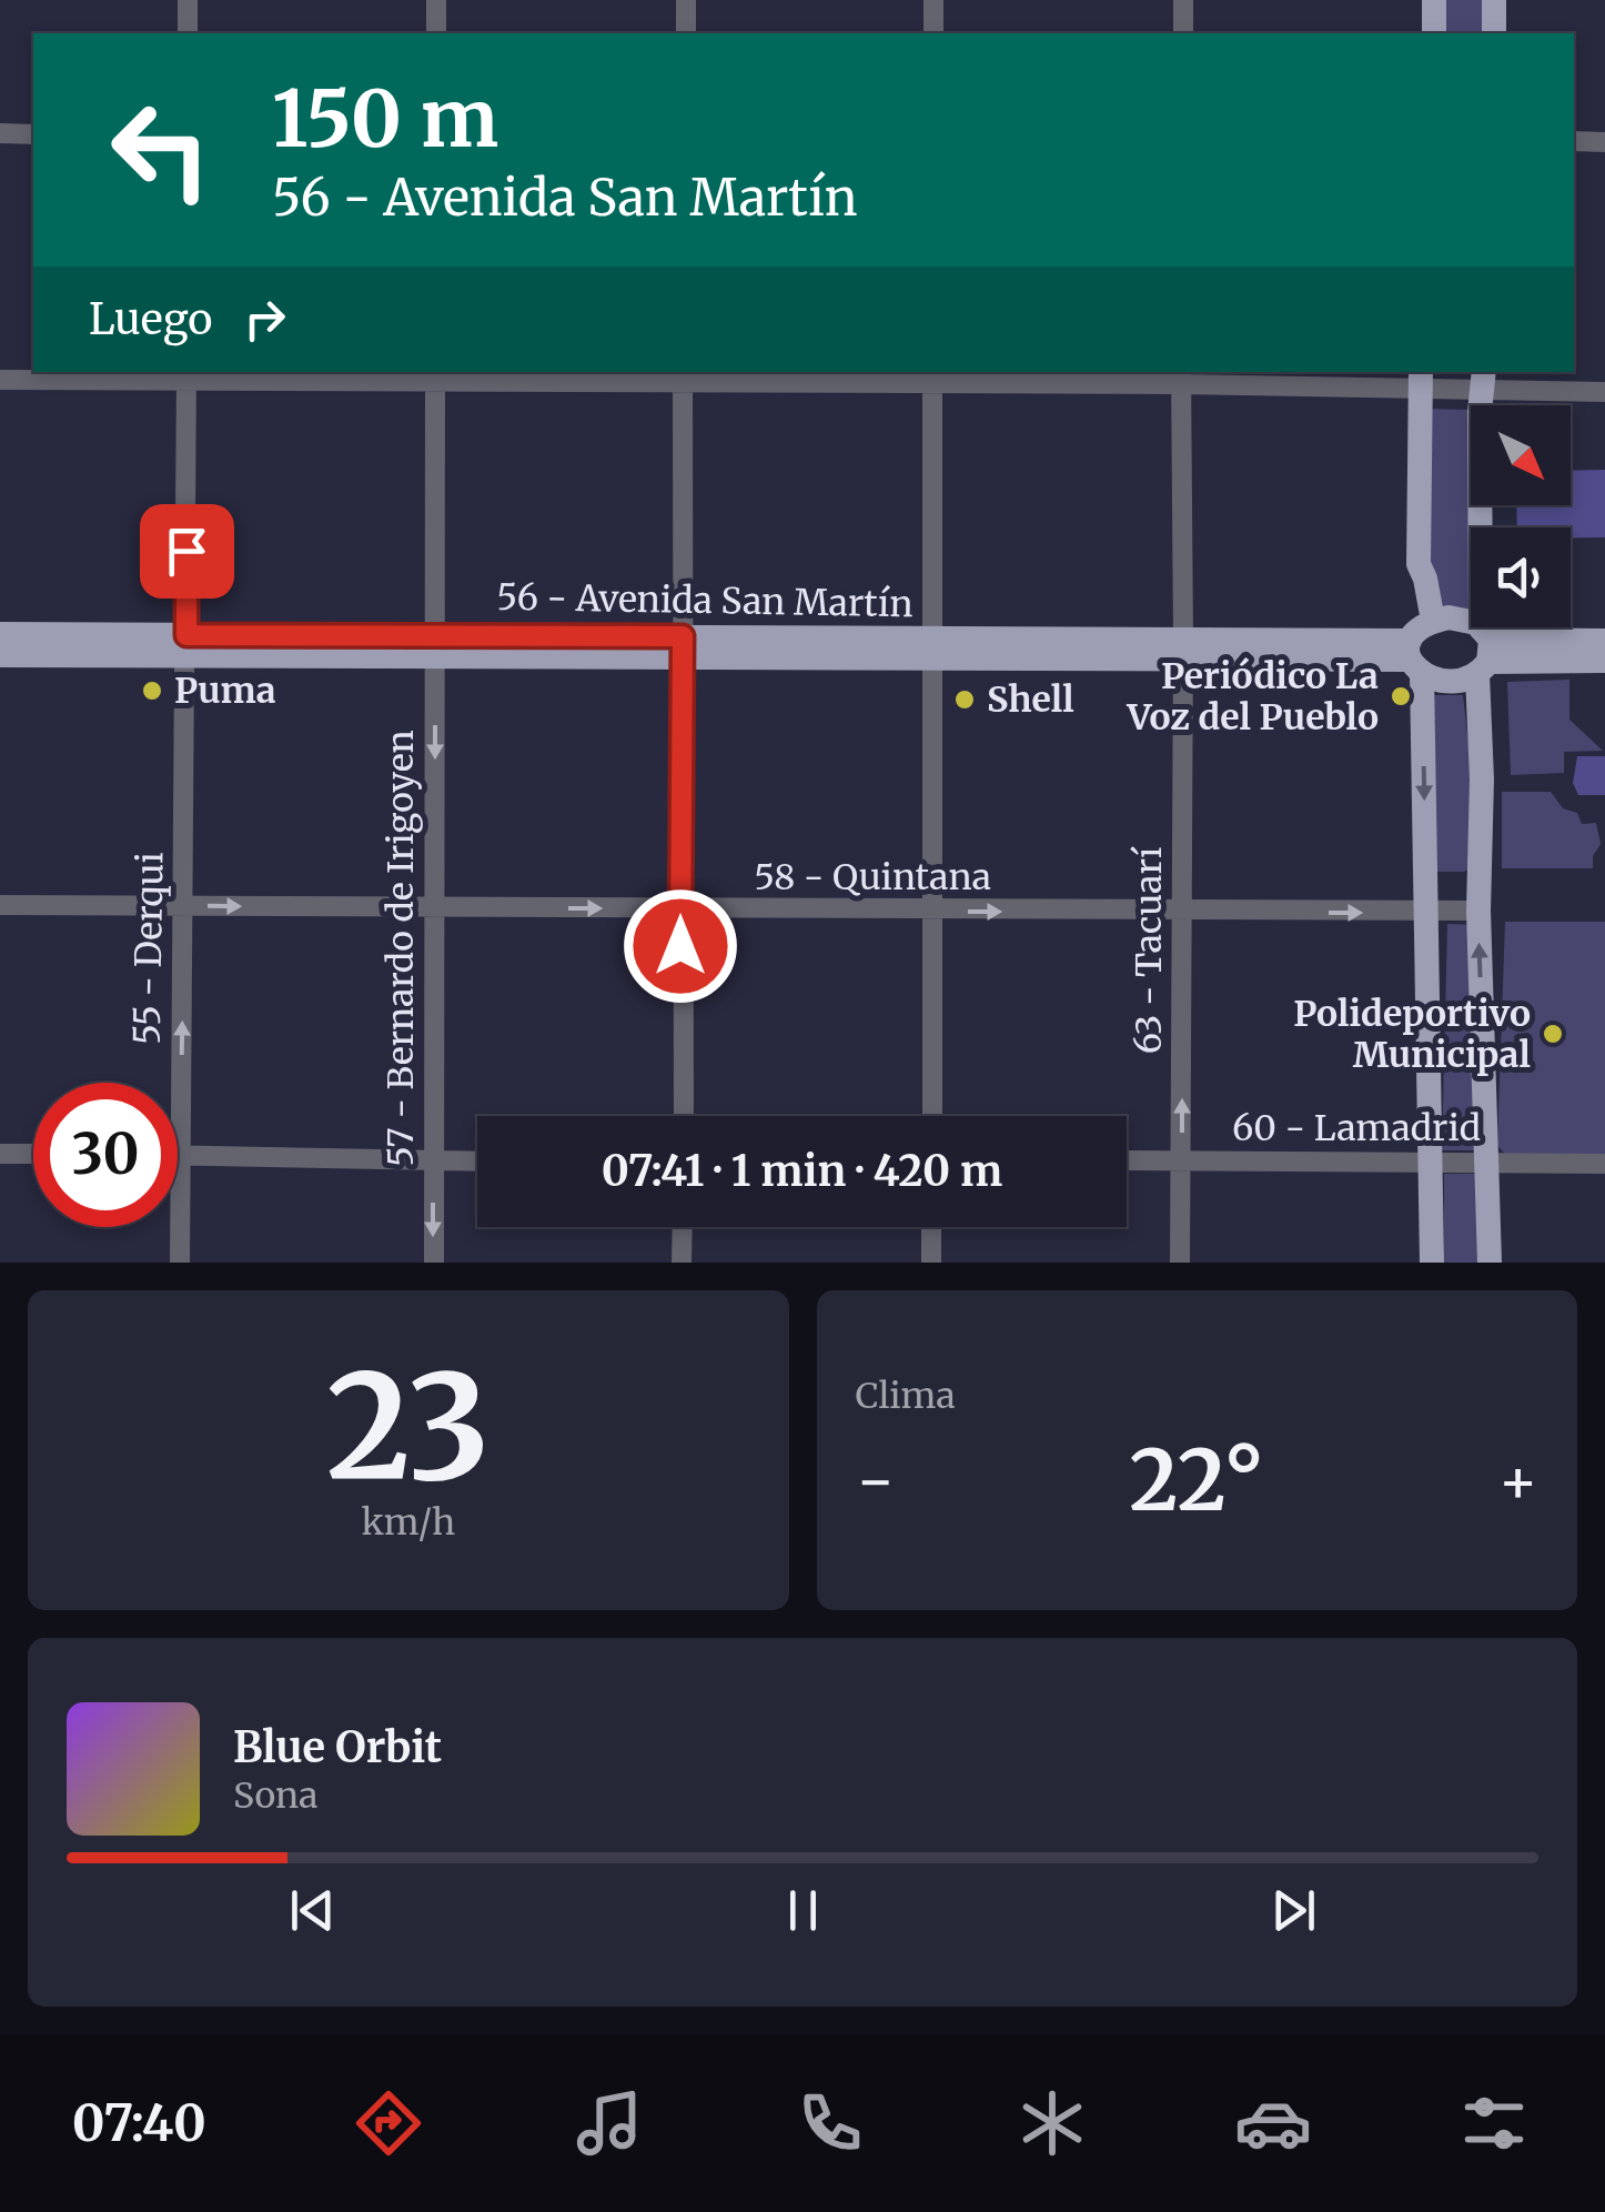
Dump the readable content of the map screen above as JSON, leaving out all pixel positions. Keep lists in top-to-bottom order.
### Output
{
  "streets": {
    "main road": ["56 - Avenida San Martín"],
    "street": [
      "58 - Quintana",
      "55 - Derqui",
      "57 - Bernardo de Irigoyen",
      "63 - Tacuarí",
      "60 - Lamadrid"
    ]
  },
  "crossings": [
    ["56 - Avenida San Martín", "55 - Derqui"],
    ["56 - Avenida San Martín", "57 - Bernardo de Irigoyen"],
    ["56 - Avenida San Martín", "63 - Tacuarí"],
    ["58 - Quintana", "55 - Derqui"],
    ["58 - Quintana", "57 - Bernardo de Irigoyen"],
    ["58 - Quintana", "63 - Tacuarí"],
    ["63 - Tacuarí", "60 - Lamadrid"]
  ],
  "one_way": ["58 - Quintana", "57 - Bernardo de Irigoyen"],
  "places": [
    "Puma",
    "Periódico La Voz del Pueblo",
    "Shell",
    "Polideportivo Municipal"
  ],
  "north": "bottom right",
  "page": {
    "turn": ["150 m", "56 - Avenida San Martín"],
    "then": "Luego",
    "limit": "30",
    "trip": "07:41 · 1 min · 420 m",
    "tile": [
      ["23", "km/h"],
      "Clima"
    ],
    "heat": ["−", "22°", "+"],
    "song": ["Blue Orbit", "Sona"],
    "tabs": "07:40"
  }
}
